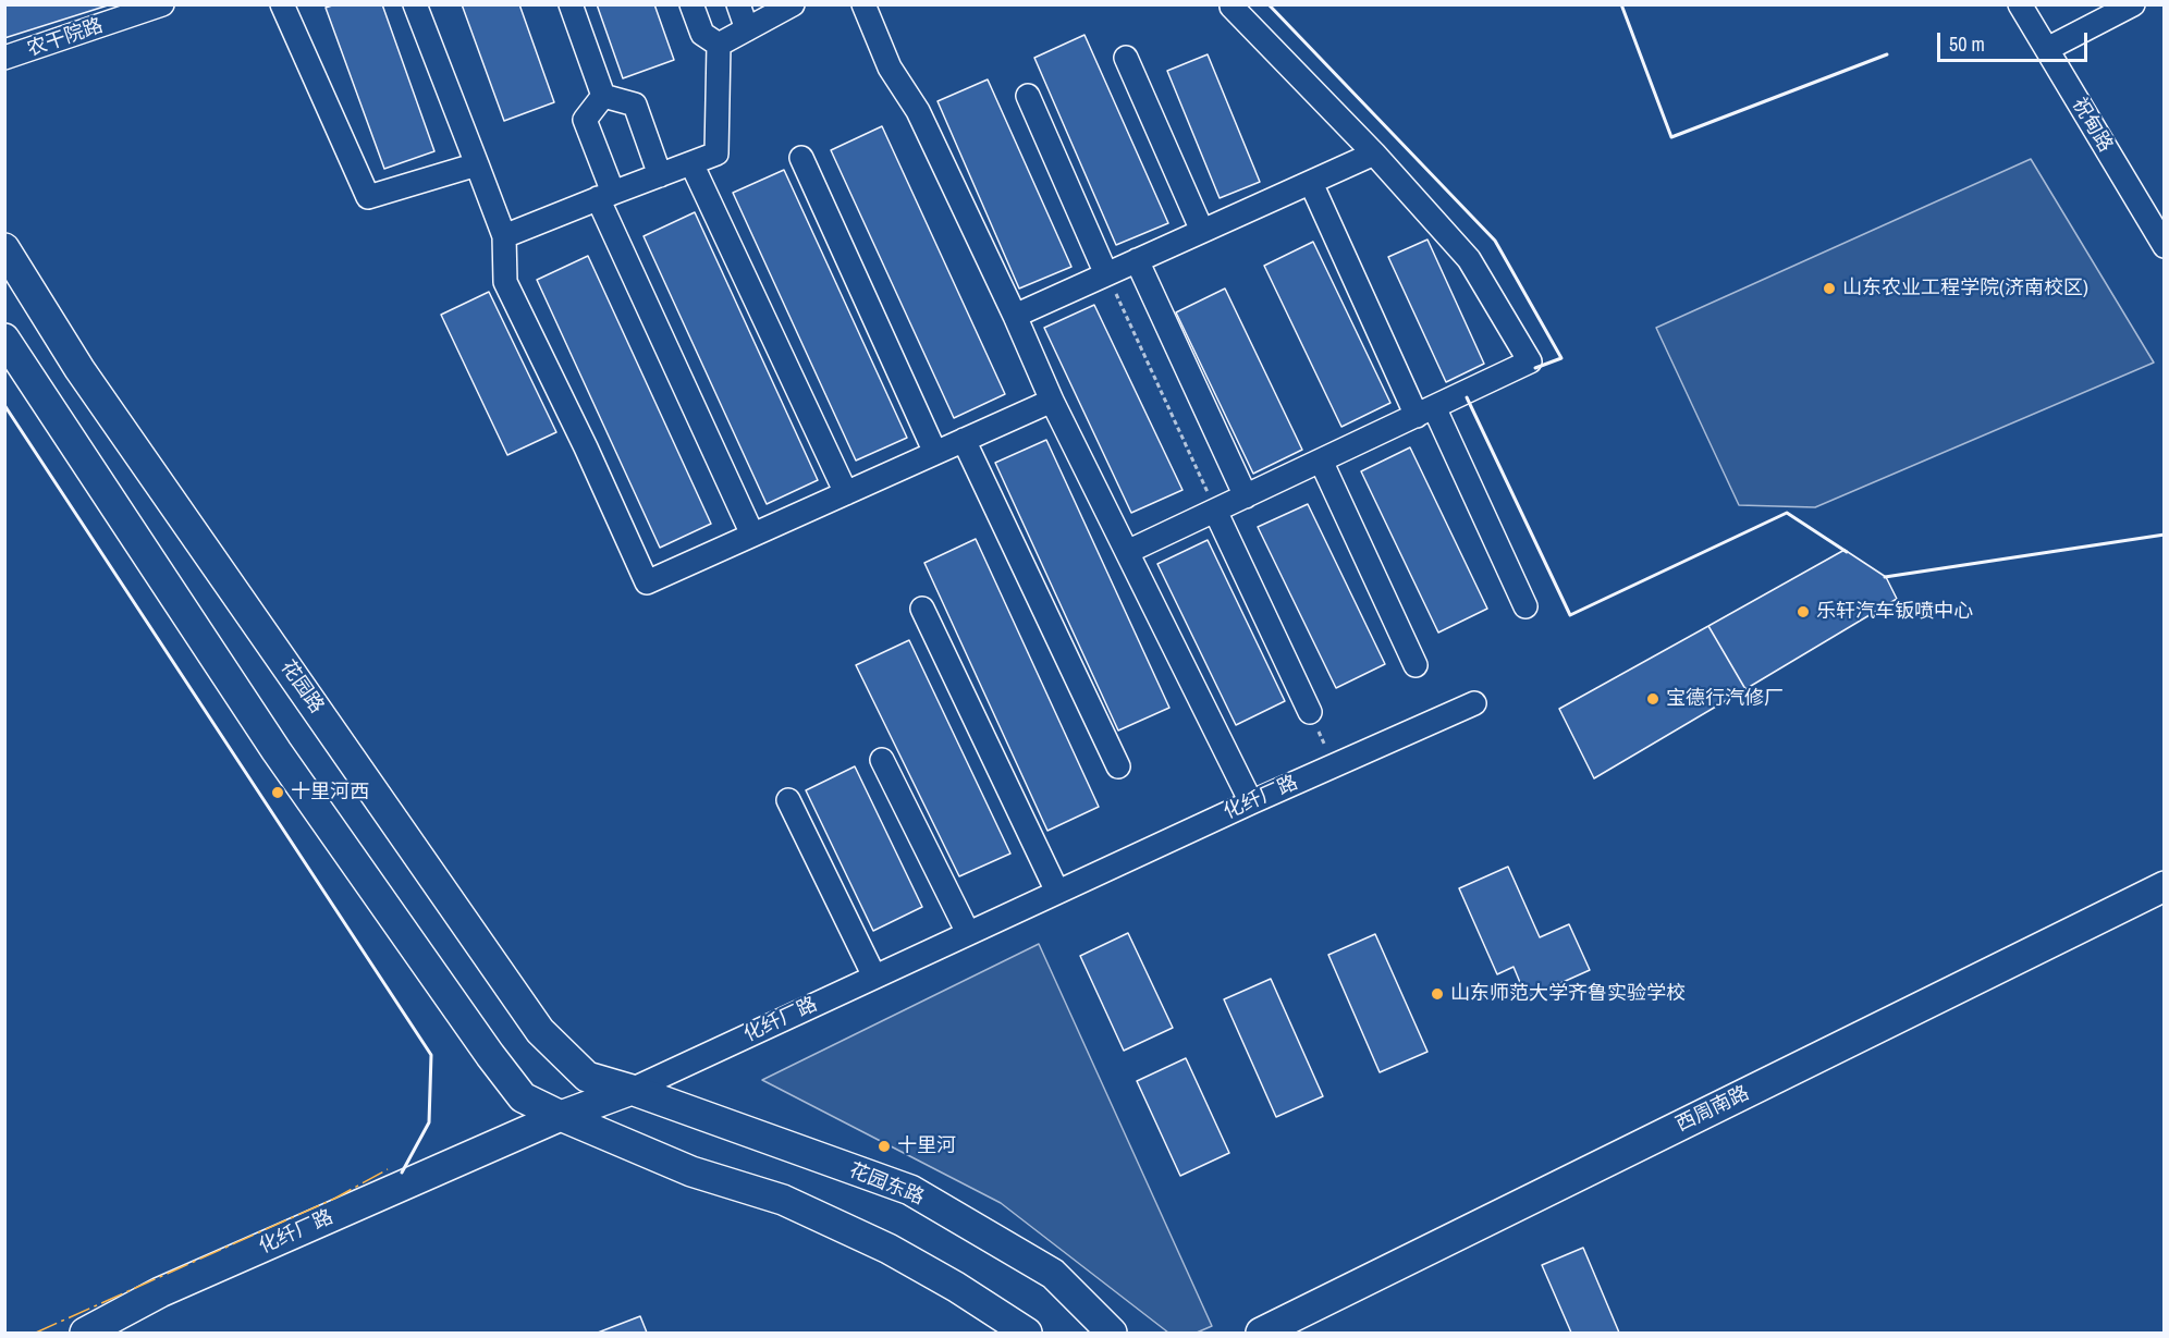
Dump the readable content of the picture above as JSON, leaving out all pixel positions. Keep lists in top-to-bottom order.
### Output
{
  "streets": {
    "main road": [
      "花园路",
      "化纤厂路",
      "西周南路",
      "花园东路"
    ],
    "street": ["农干院路", "祝甸路"]
  },
  "crossings": [
    ["花园路", "化纤厂路"],
    ["花园路", "花园东路"],
    ["化纤厂路", "花园东路"]
  ],
  "places": [
    "山东农业工程学院(济南校区)",
    "乐轩汽车钣喷中心",
    "宝德行汽修厂",
    "十里河西",
    "山东师范大学齐鲁实验学校",
    "十里河"
  ],
  "scale_bar": "50 m"
}
